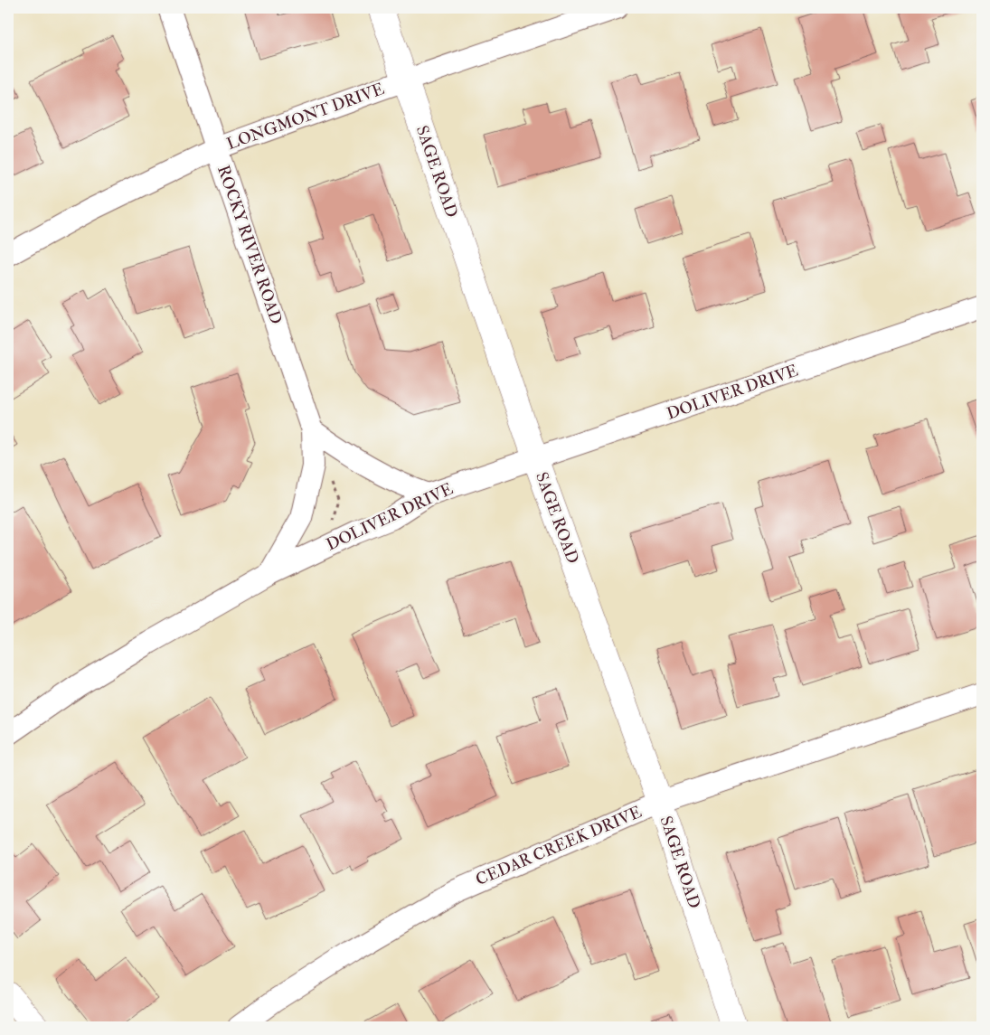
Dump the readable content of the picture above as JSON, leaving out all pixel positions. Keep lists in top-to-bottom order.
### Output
{
  "streets": {
    "street": [
      "LONGMONT DRIVE",
      "SAGE ROAD",
      "ROCKY RIVER ROAD",
      "DOLIVER DRIVE",
      "CEDAR CREEK DRIVE"
    ]
  },
  "crossings": [
    ["LONGMONT DRIVE", "SAGE ROAD"],
    ["LONGMONT DRIVE", "ROCKY RIVER ROAD"],
    ["SAGE ROAD", "DOLIVER DRIVE"],
    ["SAGE ROAD", "CEDAR CREEK DRIVE"],
    ["ROCKY RIVER ROAD", "DOLIVER DRIVE"]
  ]
}
